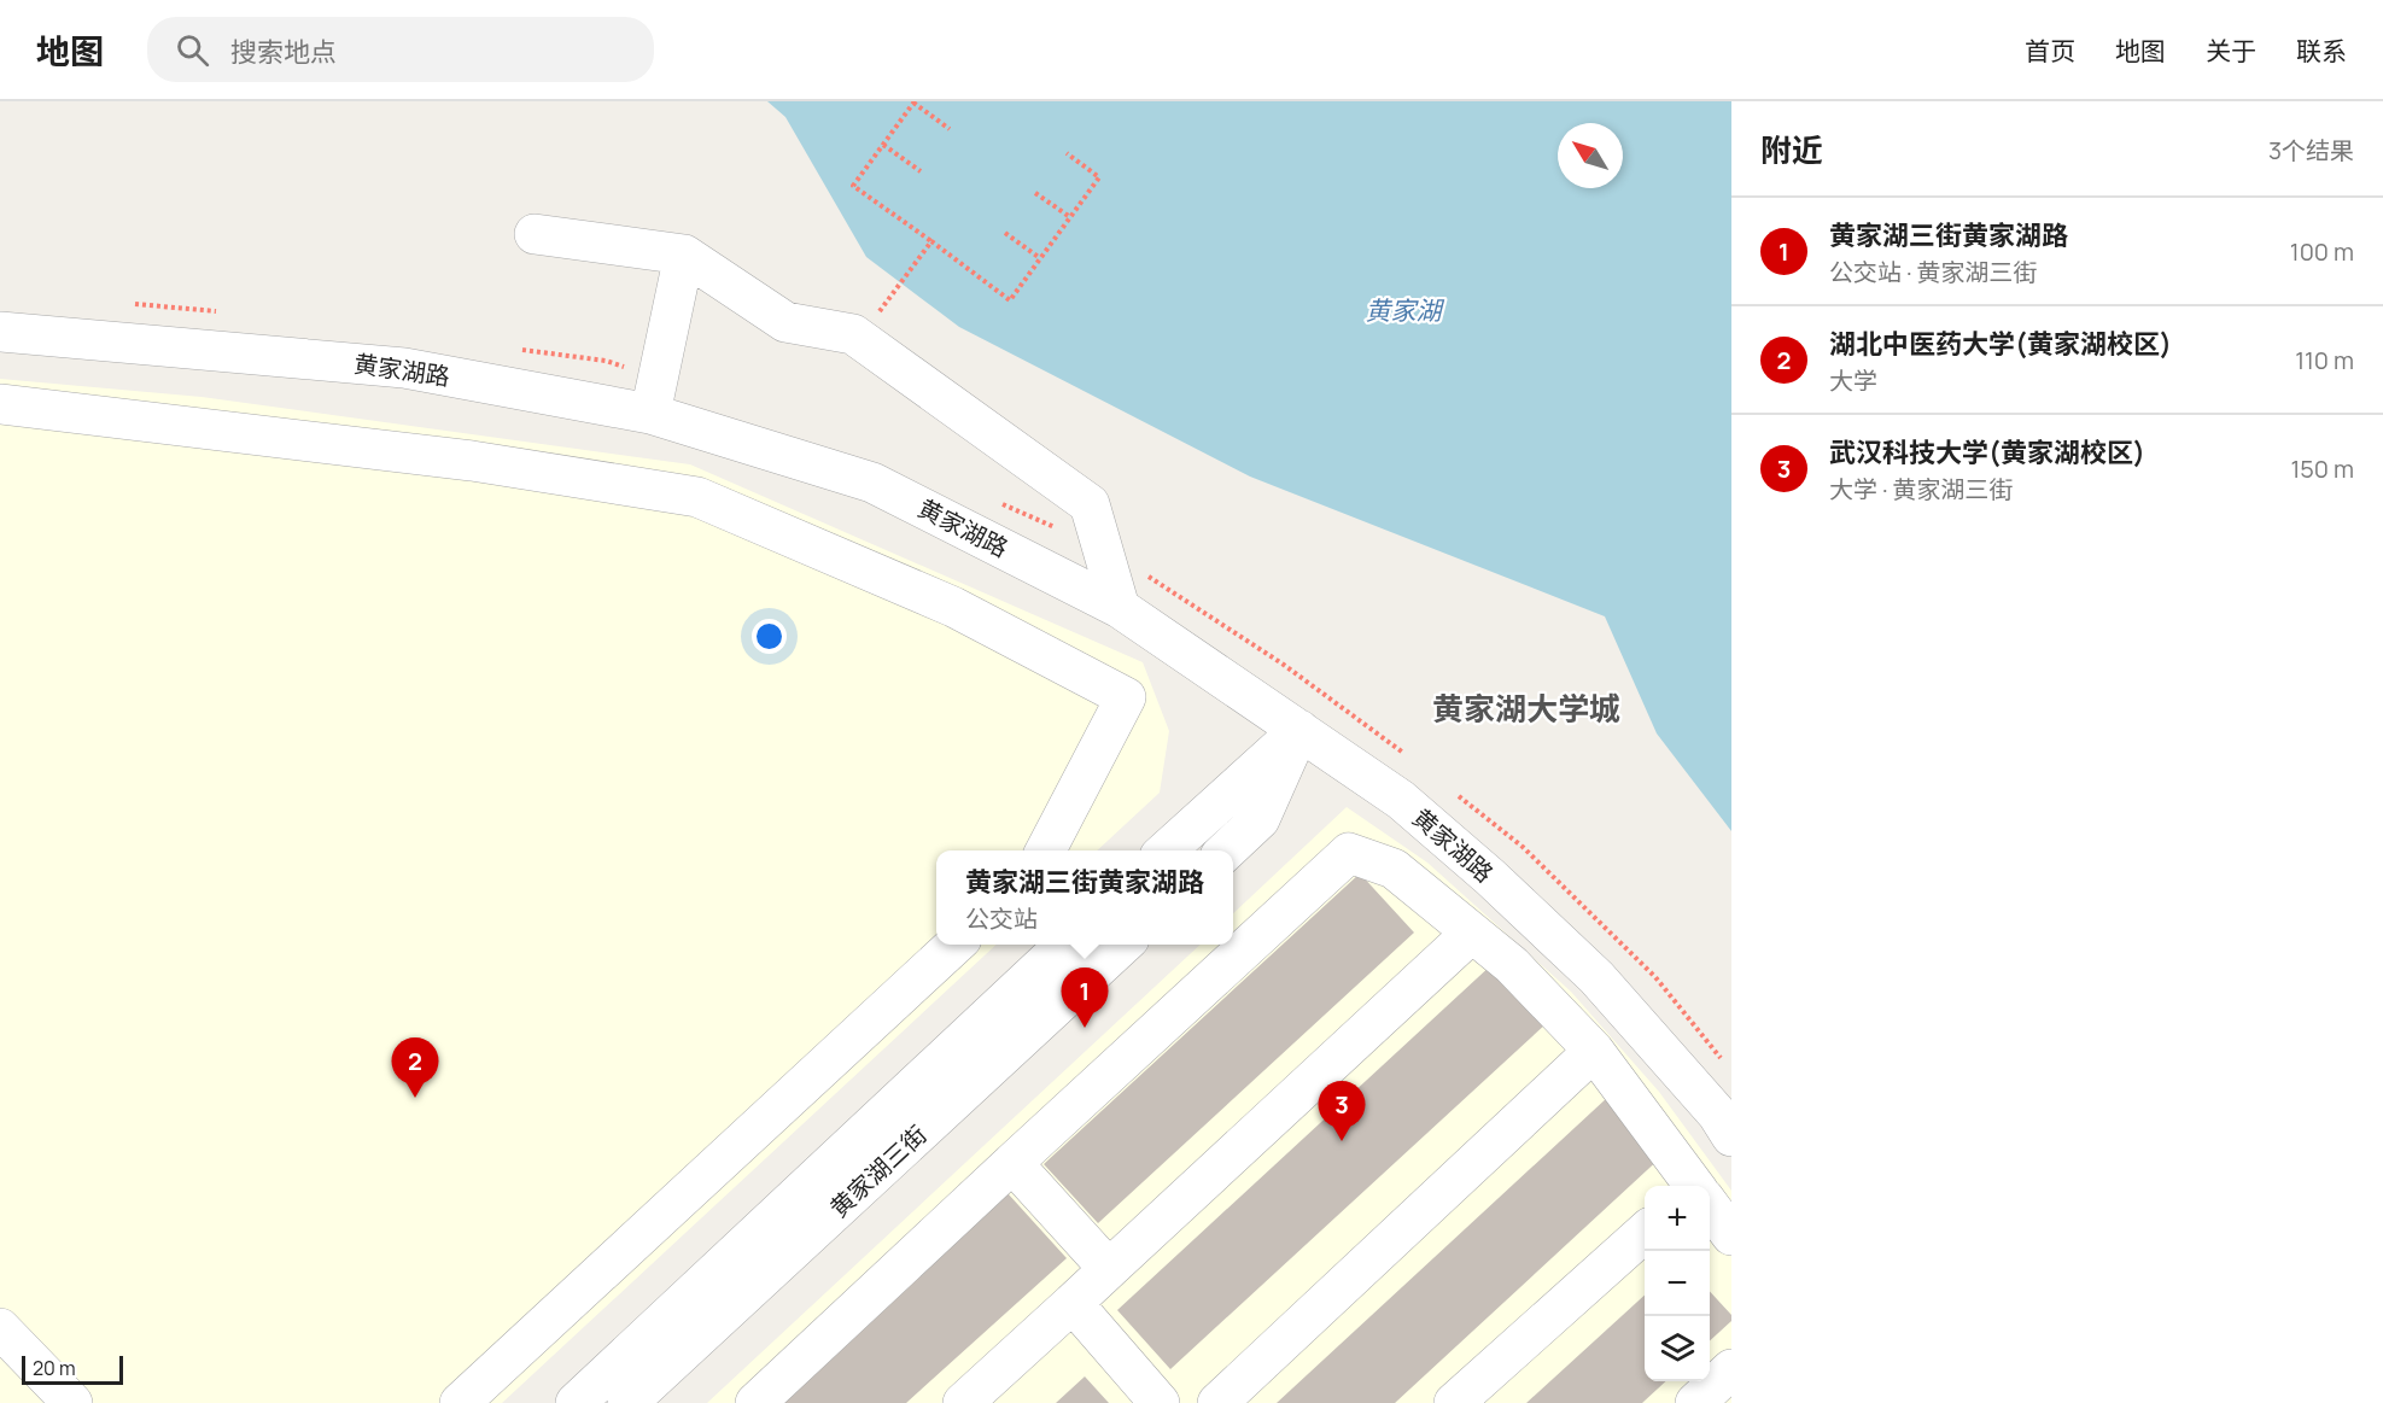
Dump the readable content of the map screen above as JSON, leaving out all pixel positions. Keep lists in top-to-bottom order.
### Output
{
  "streets": {
    "street": ["黄家湖路", "黄家湖三街"]
  },
  "districts": ["黄家湖大学城"],
  "water": ["黄家湖"],
  "scale_bar": "20 m",
  "north": "top left",
  "page": {
    "header": "地图",
    "search": "搜索地点",
    "nav": [
      "首页",
      "地图",
      "关于",
      "联系"
    ],
    "heading": ["附近", "3个结果"],
    "list": [
      {
        "mark": "1",
        "name": "黄家湖三街黄家湖路",
        "note": "公交站 · 黄家湖三街",
        "value": "100 m"
      },
      {
        "mark": "2",
        "name": "湖北中医药大学(黄家湖校区)",
        "note": "大学",
        "value": "110 m"
      },
      {
        "mark": "3",
        "name": "武汉科技大学(黄家湖校区)",
        "note": "大学 · 黄家湖三街",
        "value": "150 m"
      }
    ],
    "popup": ["黄家湖三街黄家湖路", "公交站"],
    "pins": ["1", "2", "3"],
    "map_buttons": ["+", "−"],
    "scale": "20 m"
  }
}
